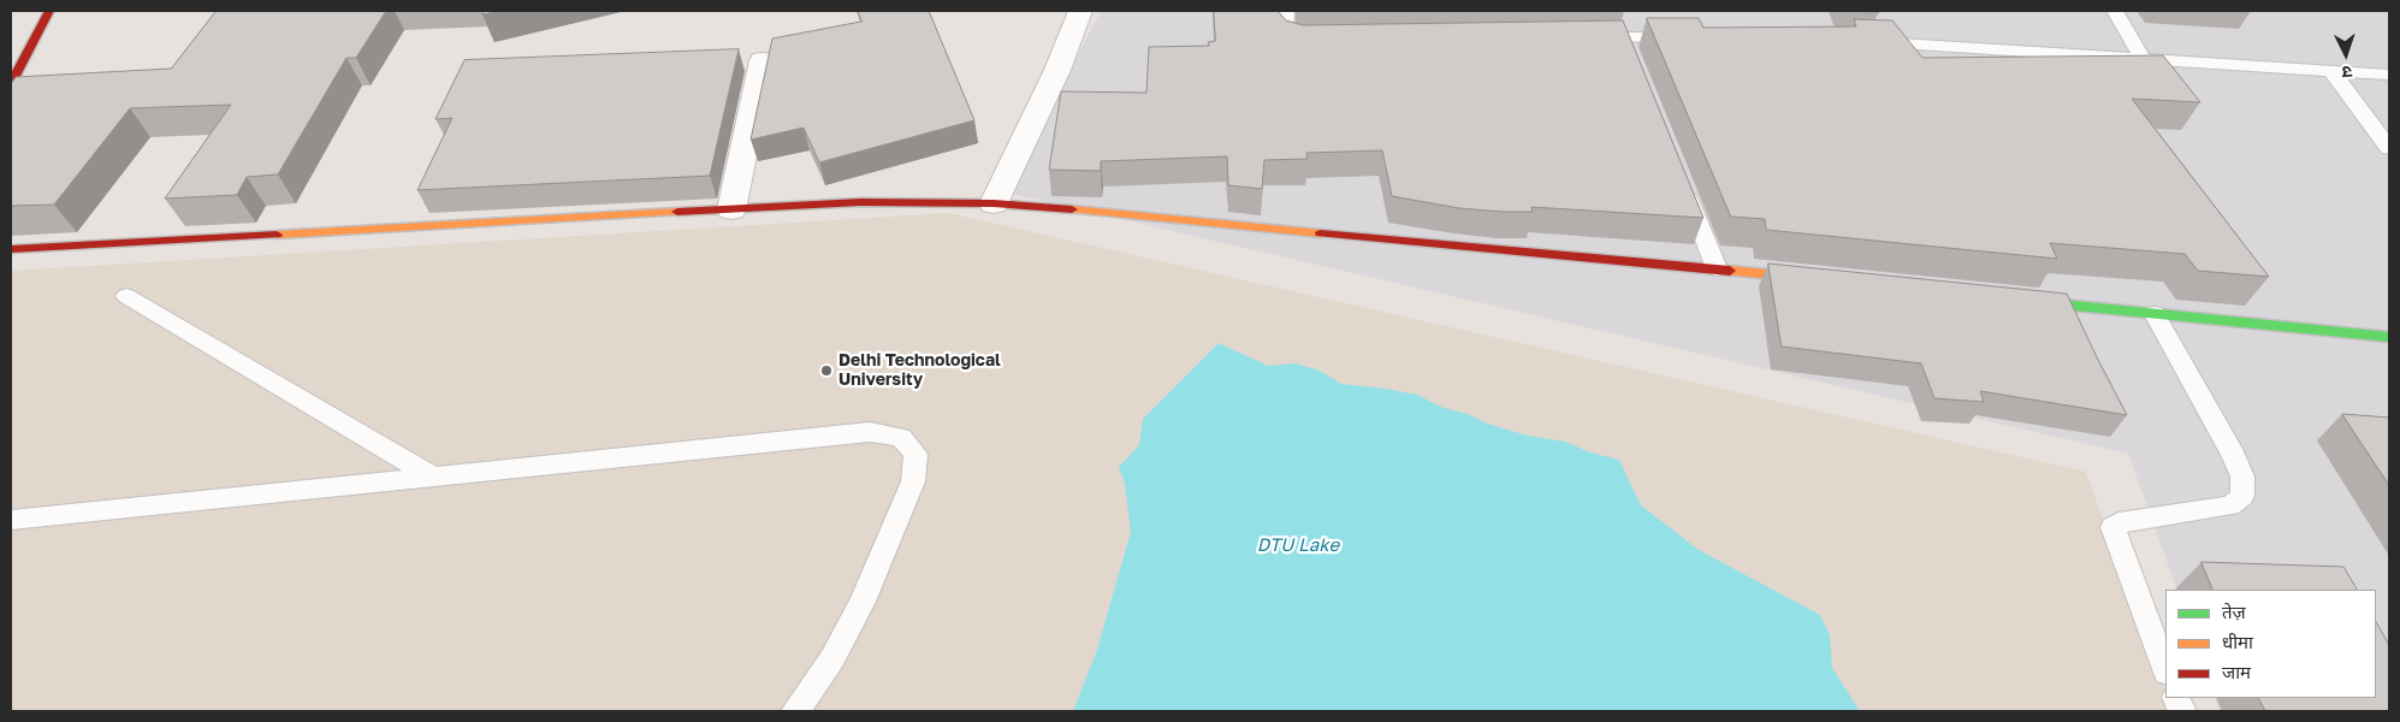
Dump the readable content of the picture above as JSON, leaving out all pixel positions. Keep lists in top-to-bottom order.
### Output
{
  "water": ["DTU Lake"],
  "places": ["Delhi Technological University"],
  "legend": ["तेज़", "धीमा", "जाम"],
  "north": "bottom"
}
